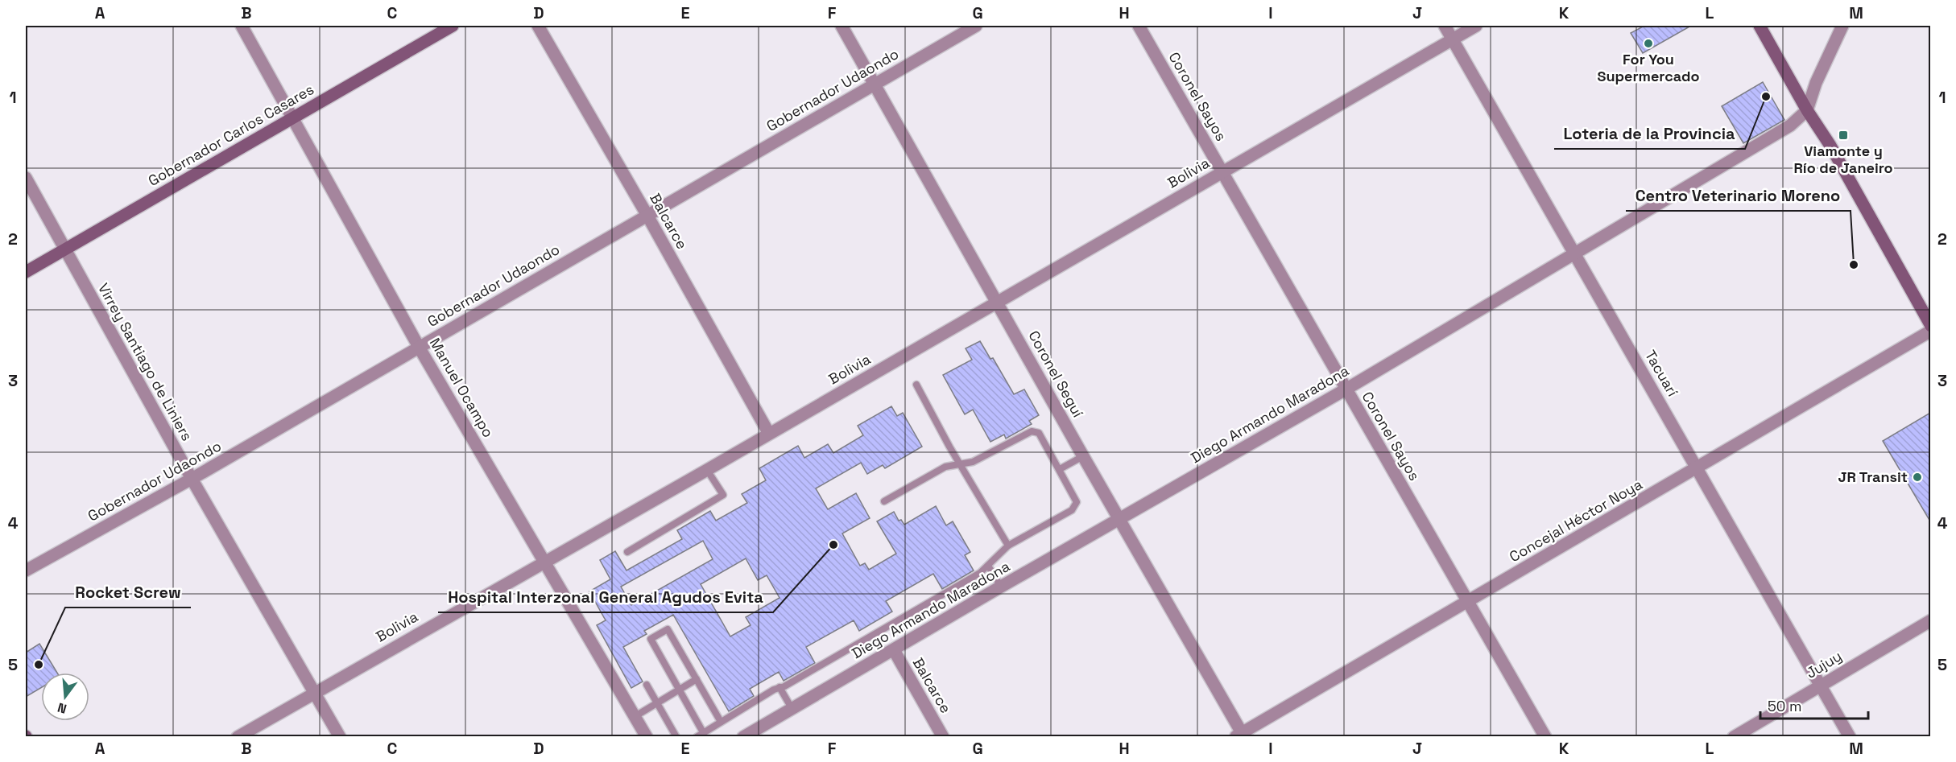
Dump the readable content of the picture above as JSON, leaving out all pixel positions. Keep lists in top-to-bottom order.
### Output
{
  "streets": {
    "street": [
      "Gobernador Udaondo",
      "Coronel Sayos",
      "Gobernador Carlos Casares",
      "Bolivia",
      "Balcarce",
      "Virrey Santiago de Liniers",
      "Tacuarí",
      "Coronel Seguí",
      "Manuel Ocampo",
      "Diego Armando Maradona",
      "Concejal Héctor Noya",
      "Jujuy"
    ]
  },
  "crossings": [
    ["Gobernador Udaondo", "Balcarce"],
    ["Gobernador Udaondo", "Virrey Santiago de Liniers"],
    ["Gobernador Udaondo", "Coronel Seguí"],
    ["Gobernador Udaondo", "Manuel Ocampo"],
    ["Coronel Sayos", "Bolivia"],
    ["Coronel Sayos", "Diego Armando Maradona"],
    ["Coronel Sayos", "Concejal Héctor Noya"],
    ["Gobernador Carlos Casares", "Virrey Santiago de Liniers"],
    ["Gobernador Carlos Casares", "Manuel Ocampo"],
    ["Bolivia", "Balcarce"],
    ["Bolivia", "Virrey Santiago de Liniers"],
    ["Bolivia", "Tacuarí"],
    ["Bolivia", "Coronel Seguí"],
    ["Bolivia", "Manuel Ocampo"],
    ["Balcarce", "Diego Armando Maradona"],
    ["Tacuarí", "Diego Armando Maradona"],
    ["Tacuarí", "Concejal Héctor Noya"],
    ["Tacuarí", "Jujuy"],
    ["Coronel Seguí", "Diego Armando Maradona"],
    ["Coronel Seguí", "Concejal Héctor Noya"]
  ],
  "places": {
    "other": [
      "For You Supermercado",
      "Loteria de la Provincia",
      "Centro Veterinario Moreno",
      "JR Transit",
      "Hospital Interzonal General Agudos Evita",
      "Rocket Screw"
    ],
    "transit": ["Viamonte y Río de Janeiro"]
  },
  "scale_bar": "50 m",
  "north": "bottom",
  "grid": {
    "columns": [
      "A",
      "B",
      "C",
      "D",
      "E",
      "F",
      "G",
      "H",
      "I",
      "J",
      "K",
      "L",
      "M"
    ],
    "rows": [
      "1",
      "2",
      "3",
      "4",
      "5"
    ]
  }
}
